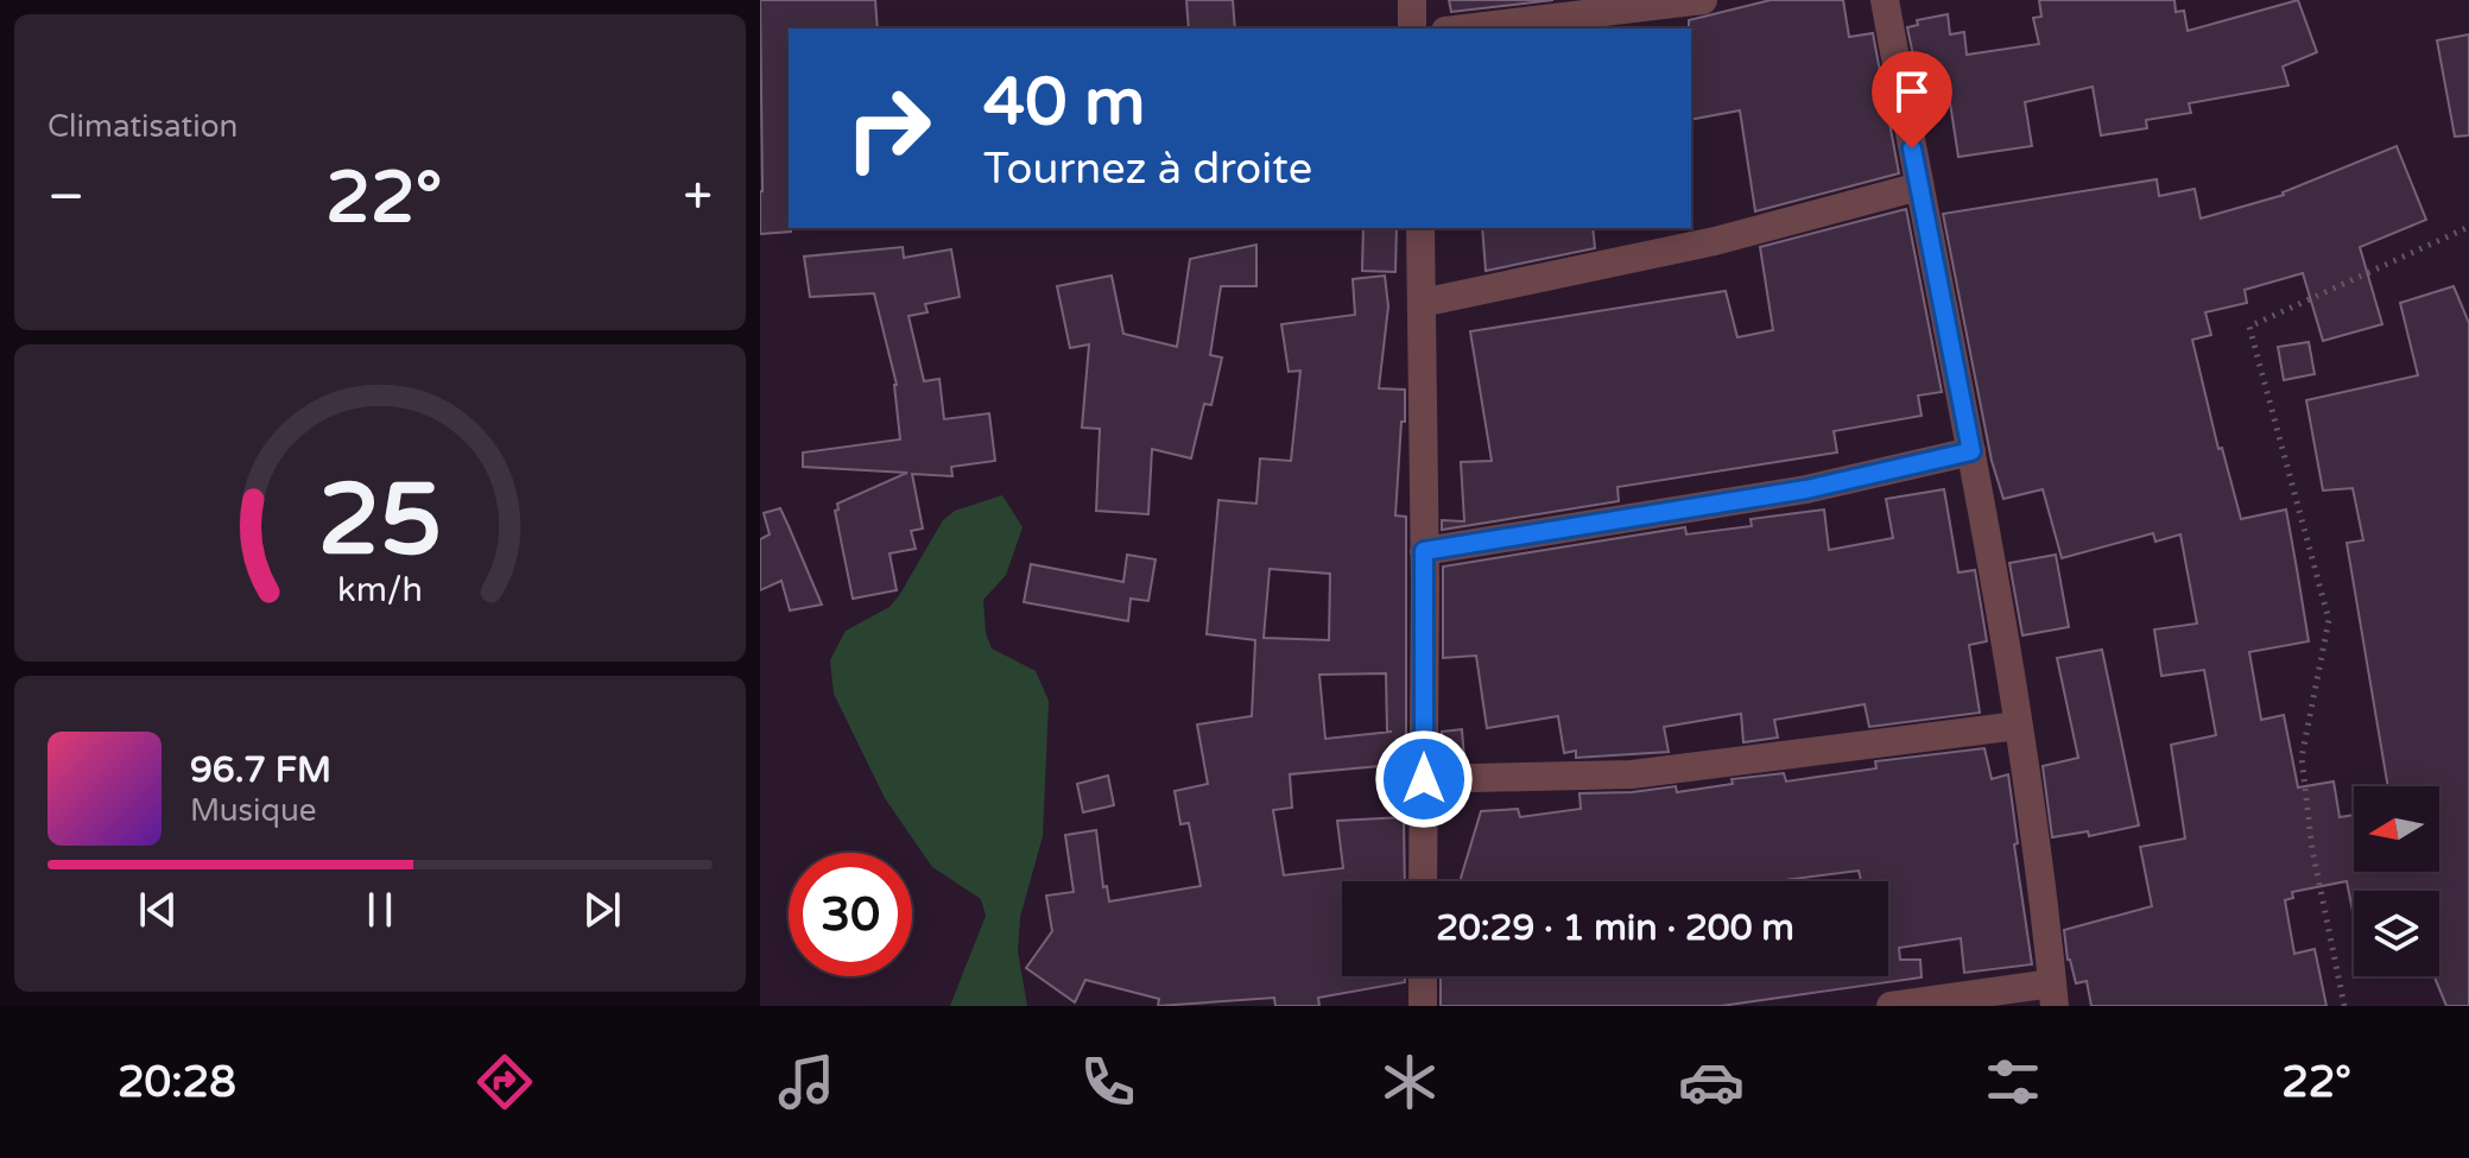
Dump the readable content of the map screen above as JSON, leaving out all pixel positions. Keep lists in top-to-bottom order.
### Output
{
  "north": "left",
  "page": {
    "tile": "Climatisation",
    "turn": ["40 m", "Tournez à droite"],
    "heat": ["−", "22°", "+"],
    "song": ["96.7 FM", "Musique"],
    "limit": "30",
    "trip": "20:29 · 1 min · 200 m",
    "tabs": ["20:28", "22°"],
    "gauge": ["25", "km/h"]
  }
}
